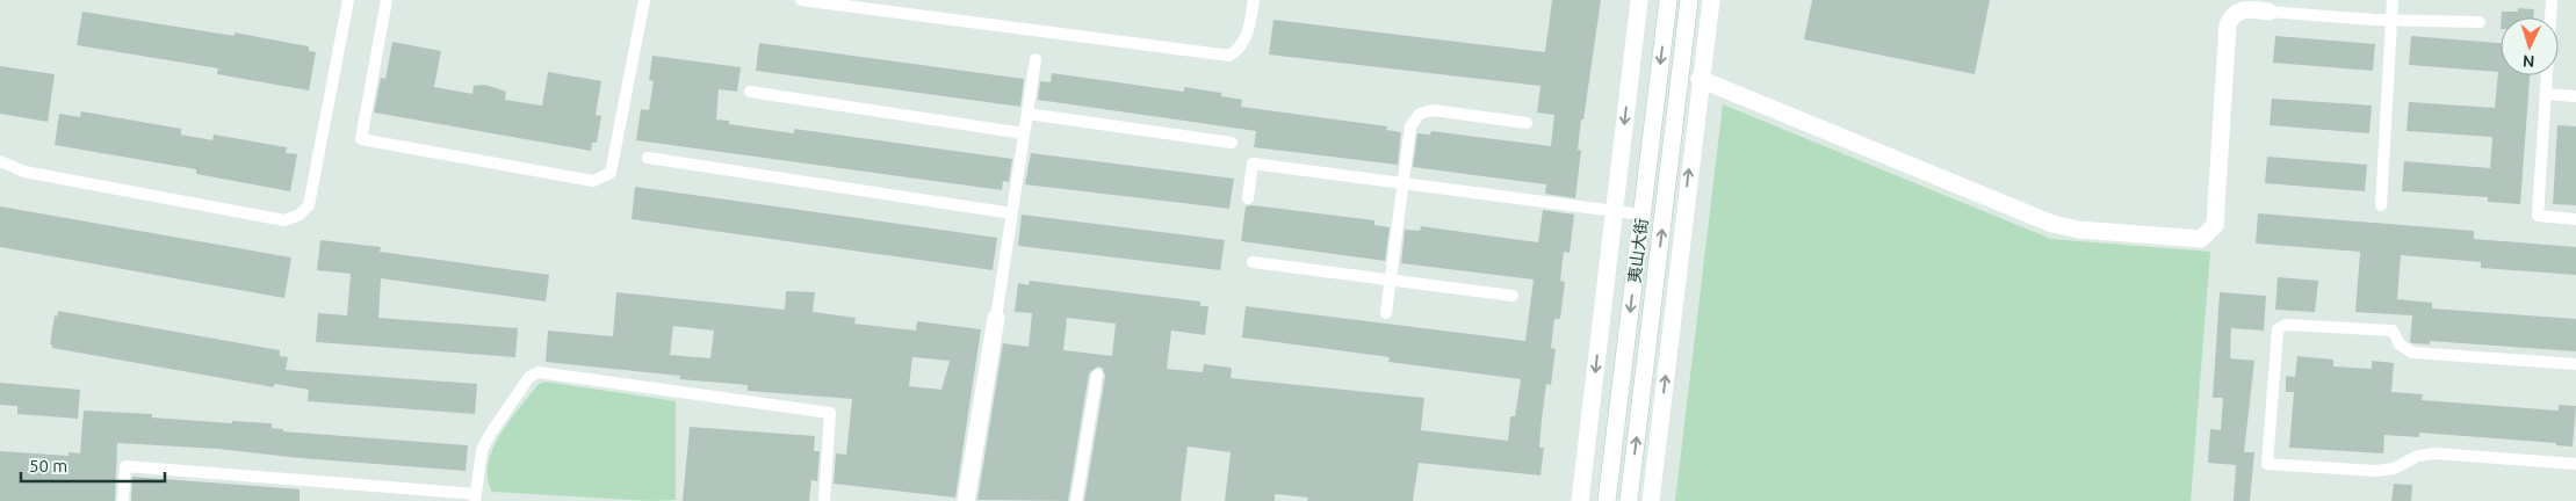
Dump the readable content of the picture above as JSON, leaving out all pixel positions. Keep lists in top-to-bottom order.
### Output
{
  "streets": {
    "street": ["夷山大街"]
  },
  "scale_bar": "50 m",
  "north": "bottom"
}
